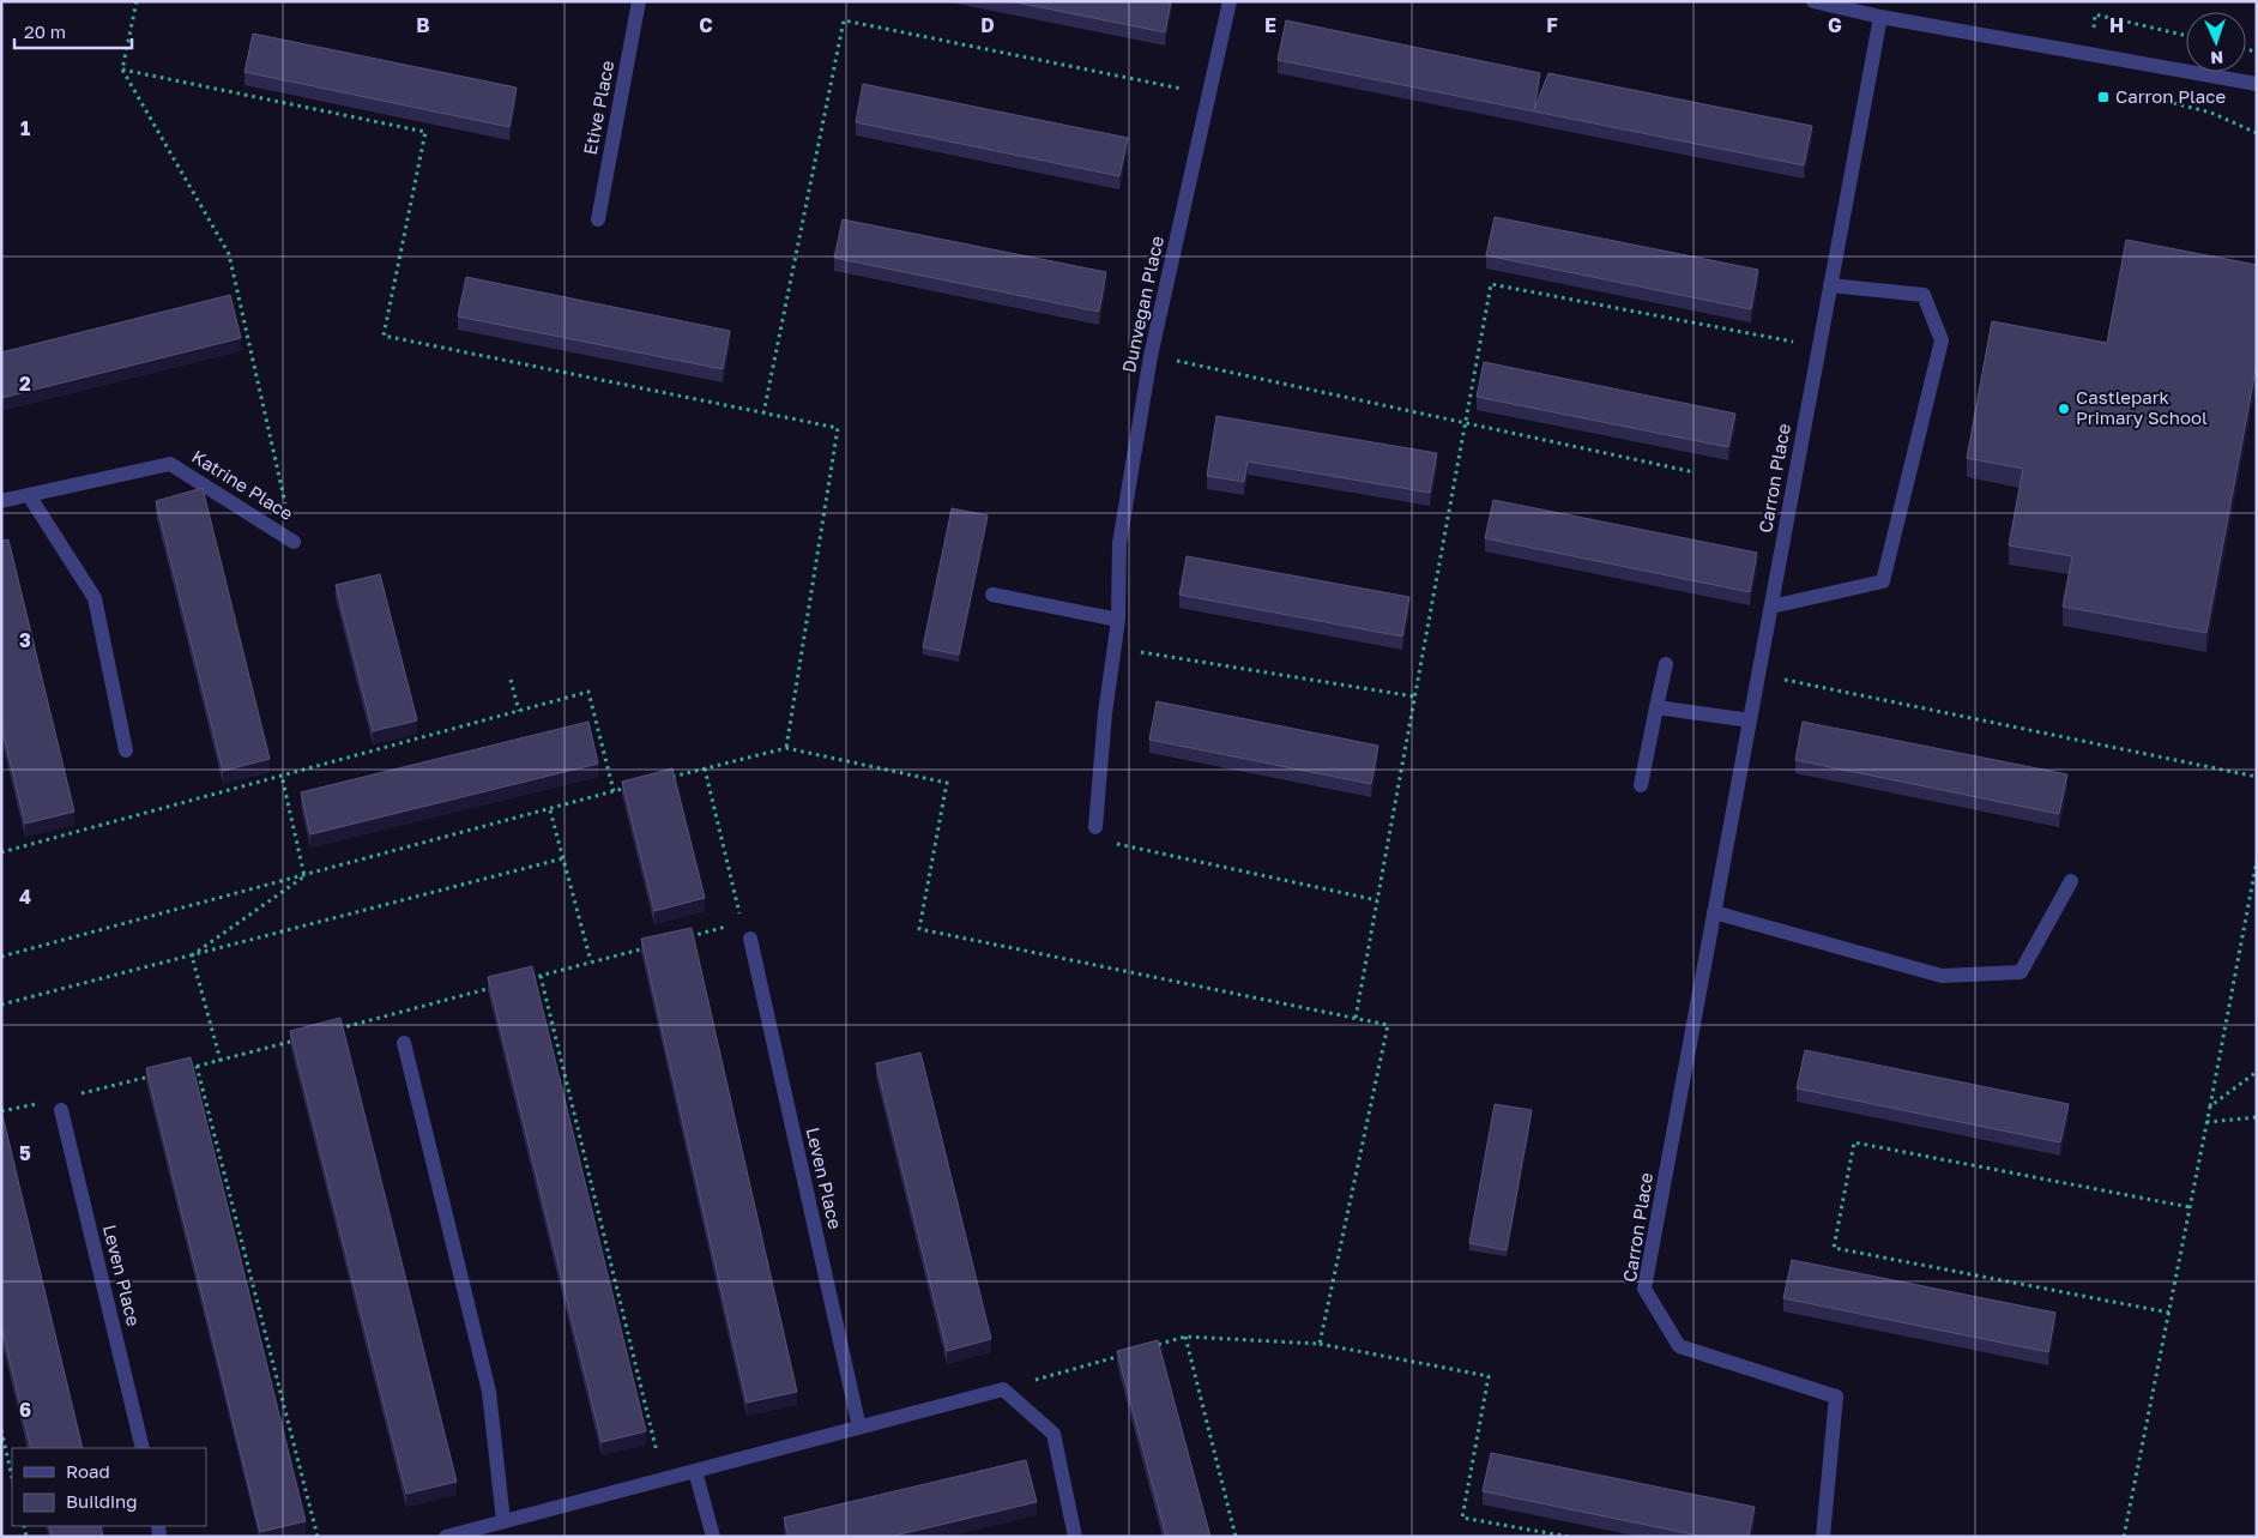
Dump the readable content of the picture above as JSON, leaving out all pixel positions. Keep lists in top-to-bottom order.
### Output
{
  "streets": {
    "street": [
      "Etive Place",
      "Dunvegan Place",
      "Carron Place",
      "Katrine Place",
      "Leven Place"
    ]
  },
  "places": {
    "transit": ["Carron Place"],
    "other": ["Castlepark Primary School"]
  },
  "legend": ["Road", "Building"],
  "scale_bar": "20 m",
  "north": "bottom",
  "grid": {
    "columns": [
      "B",
      "C",
      "D",
      "E",
      "F",
      "G",
      "H"
    ],
    "rows": [
      "1",
      "2",
      "3",
      "4",
      "5",
      "6"
    ]
  }
}
